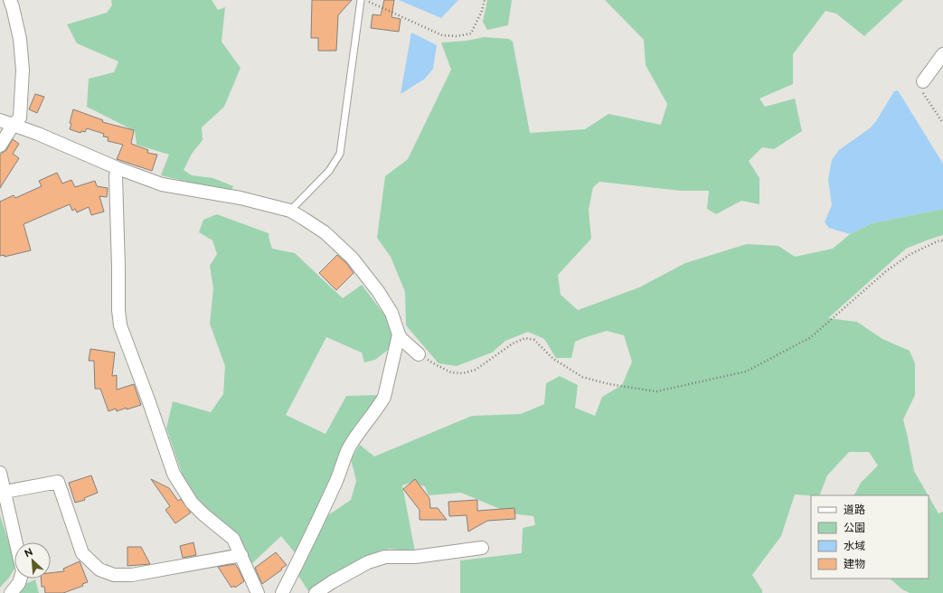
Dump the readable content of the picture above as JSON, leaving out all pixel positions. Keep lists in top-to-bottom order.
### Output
{
  "legend": [
    "道路",
    "公園",
    "水域",
    "建物"
  ],
  "north": "top left"
}
